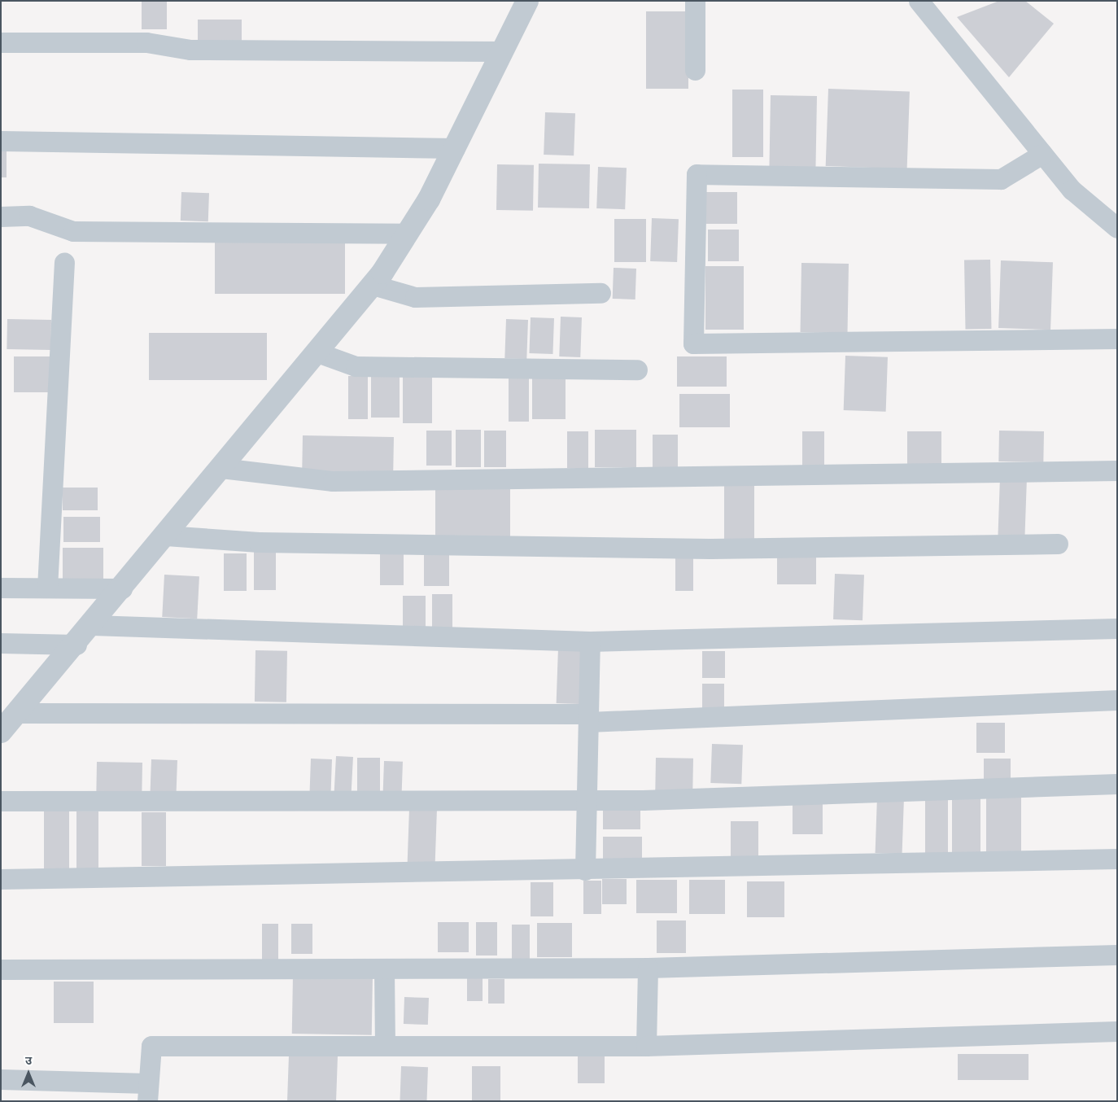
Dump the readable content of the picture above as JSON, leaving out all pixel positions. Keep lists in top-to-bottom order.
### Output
{
  "north": "top"
}
